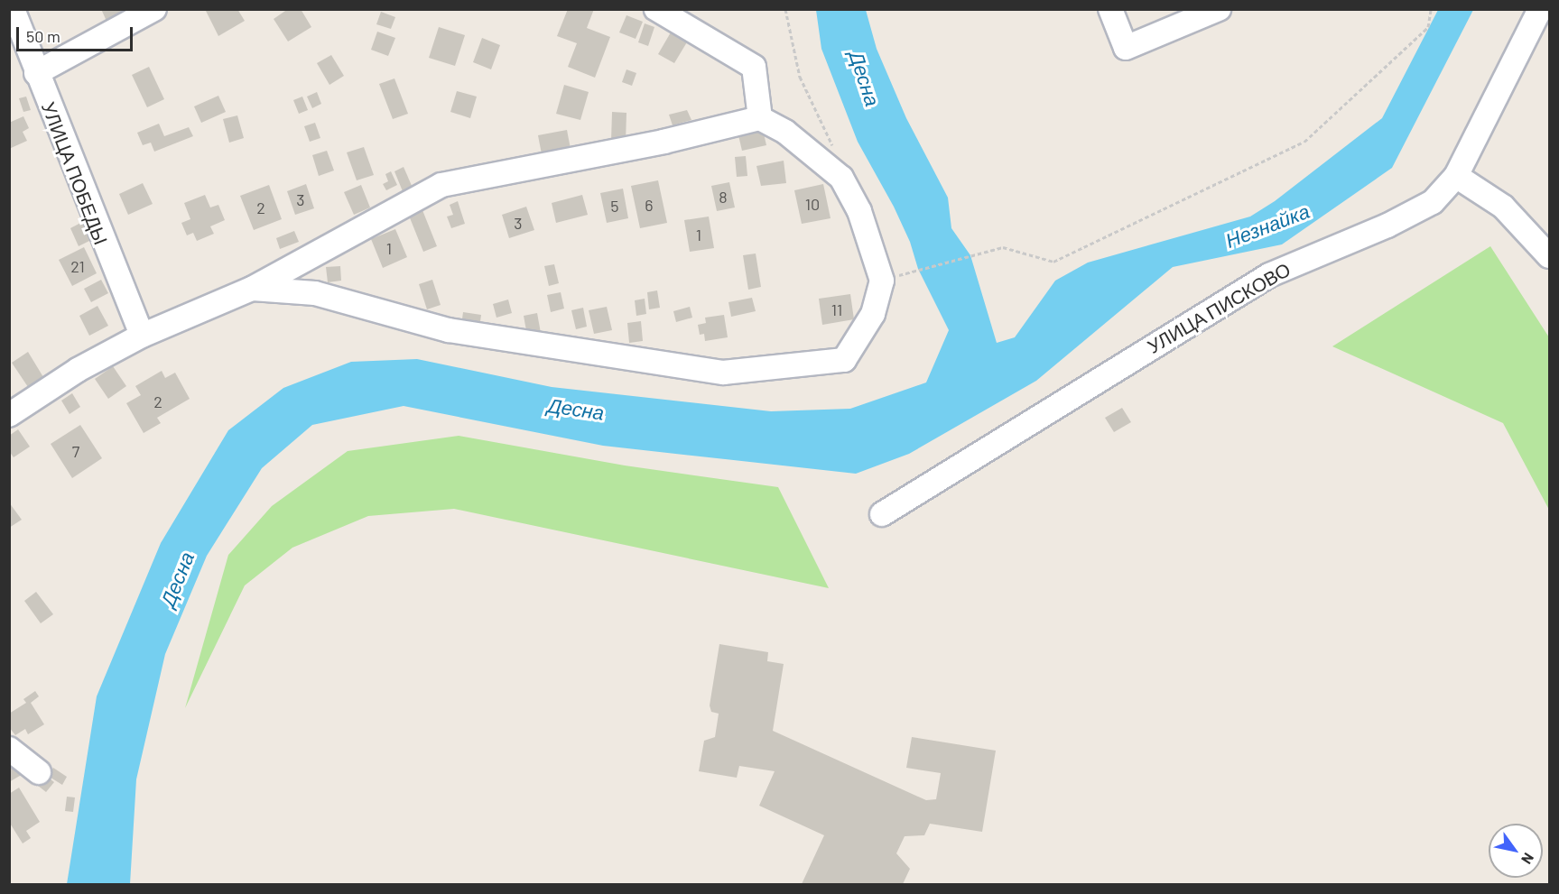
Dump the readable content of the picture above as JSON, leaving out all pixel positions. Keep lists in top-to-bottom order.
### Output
{
  "streets": {
    "street": ["УЛИЦА ПОБЕДЫ", "УЛИЦА ПИСКОВО"]
  },
  "water": ["Десна", "Незнайка"],
  "house_numbers": [
    "8",
    "3",
    "10",
    "6",
    "5",
    "2",
    "3",
    "1",
    "1",
    "21",
    "11",
    "2",
    "7"
  ],
  "scale_bar": "50 m",
  "north": "bottom right"
}
